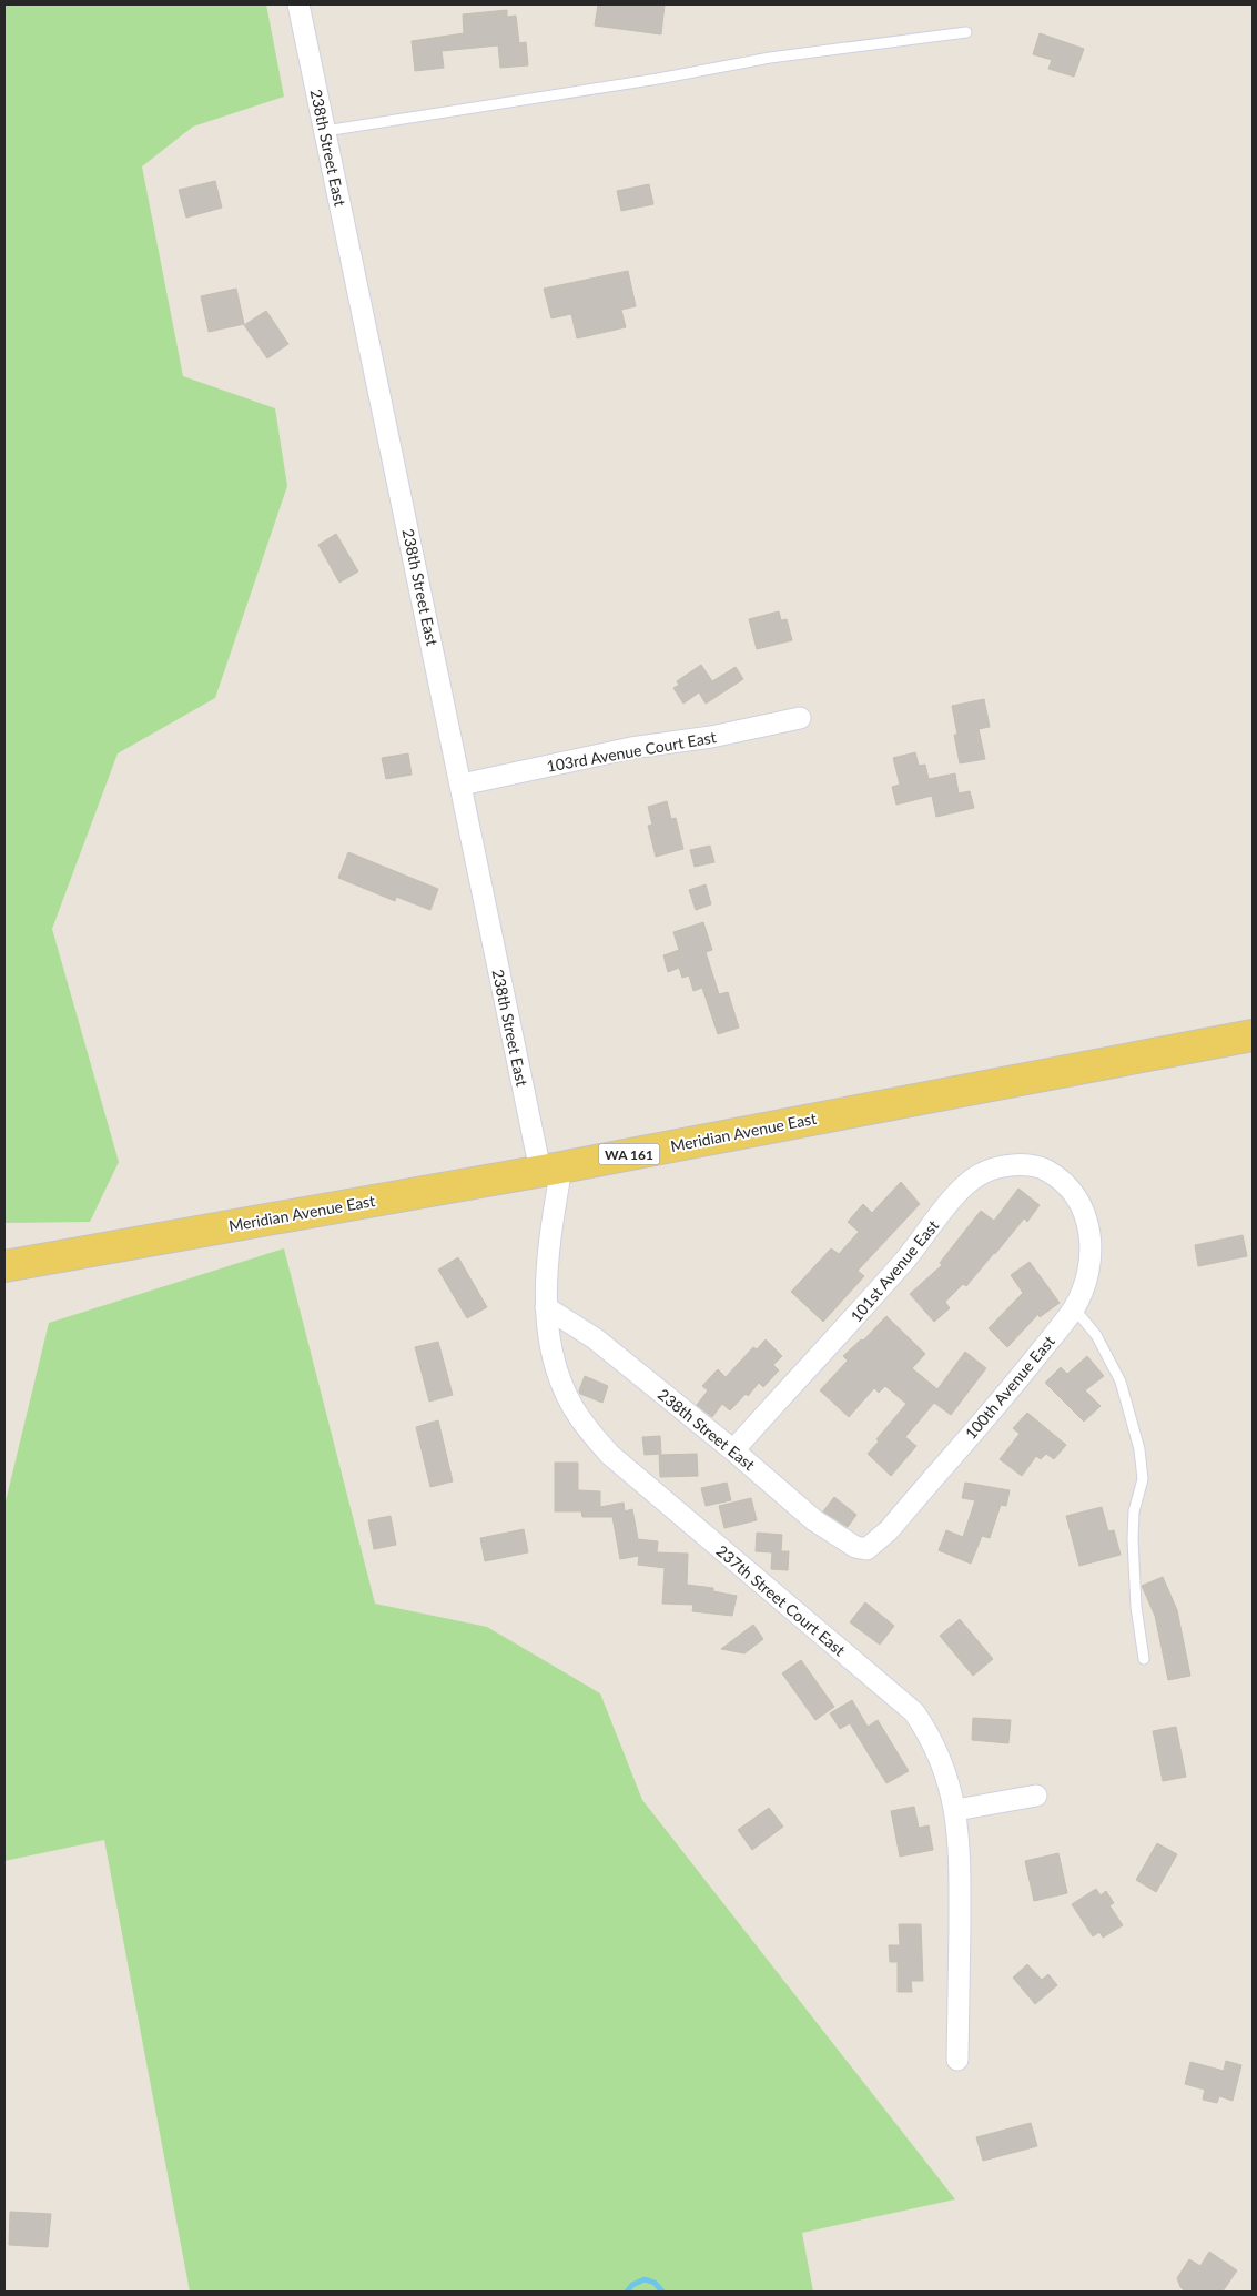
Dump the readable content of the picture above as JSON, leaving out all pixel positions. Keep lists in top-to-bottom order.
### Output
{
  "streets": {
    "main road": ["Meridian Avenue East", "WA 161"],
    "street": [
      "238th Street East",
      "103rd Avenue Court East",
      "101st Avenue East",
      "100th Avenue East",
      "237th Street Court East"
    ]
  },
  "crossings": [
    ["238th Street East", "103rd Avenue Court East"],
    ["238th Street East", "Meridian Avenue East"],
    ["238th Street East", "101st Avenue East"],
    ["238th Street East", "100th Avenue East"],
    ["238th Street East", "237th Street Court East"],
    ["Meridian Avenue East", "237th Street Court East"],
    ["101st Avenue East", "100th Avenue East"]
  ]
}
